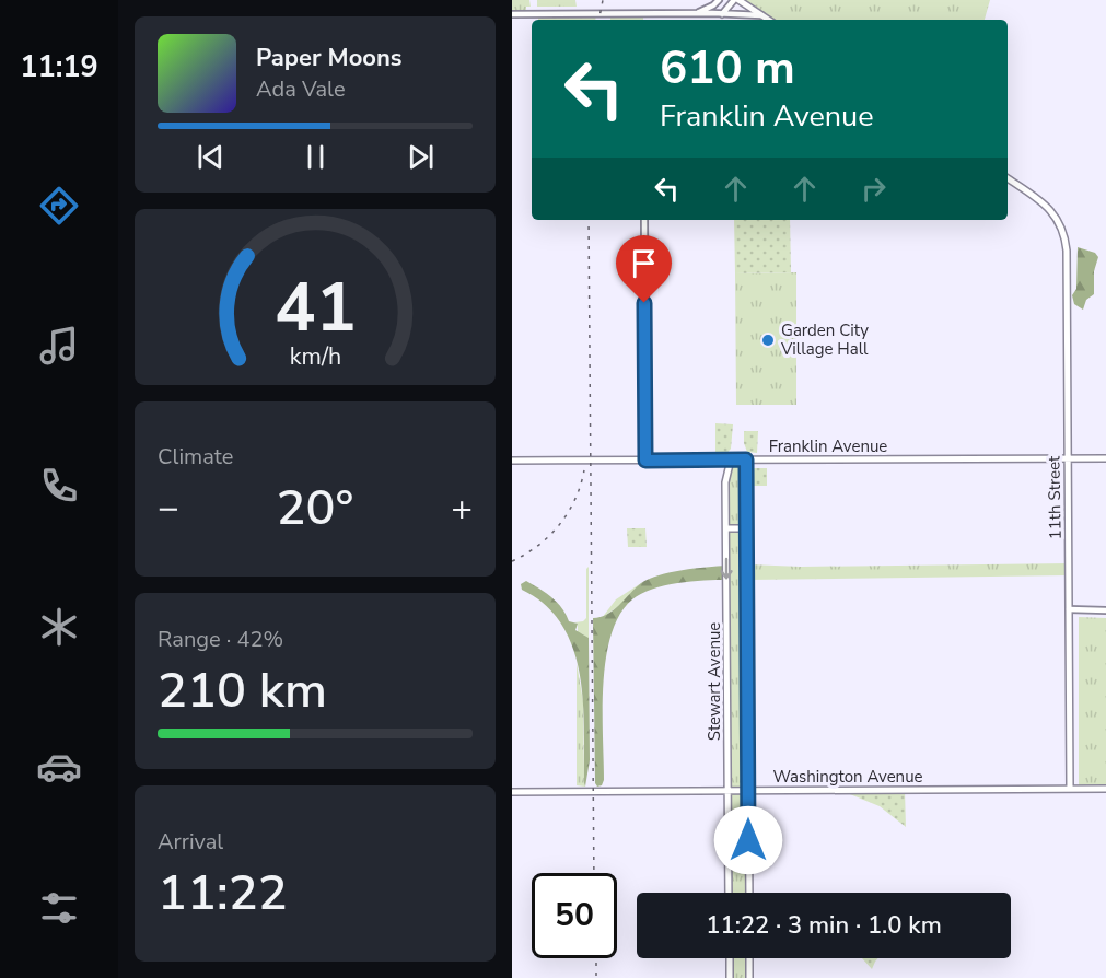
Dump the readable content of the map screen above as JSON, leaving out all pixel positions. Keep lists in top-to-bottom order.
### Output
{
  "streets": {
    "main road": [
      "Franklin Avenue",
      "11th Street",
      "Stewart Avenue",
      "Washington Avenue"
    ]
  },
  "crossings": [
    ["Franklin Avenue", "11th Street"],
    ["Franklin Avenue", "Stewart Avenue"],
    ["11th Street", "Washington Avenue"],
    ["Stewart Avenue", "Washington Avenue"]
  ],
  "places": ["Garden City Village Hall"],
  "page": {
    "tabs": "11:19",
    "turn": ["610 m", "Franklin Avenue"],
    "song": ["Paper Moons", "Ada Vale"],
    "tile": [
      "Climate",
      ["Range · 42%", "210 km"],
      ["Arrival", "11:22"]
    ],
    "heat": ["−", "20°", "+"],
    "limit": "50",
    "trip": "11:22 · 3 min · 1.0 km",
    "gauge": ["41", "km/h"]
  }
}
